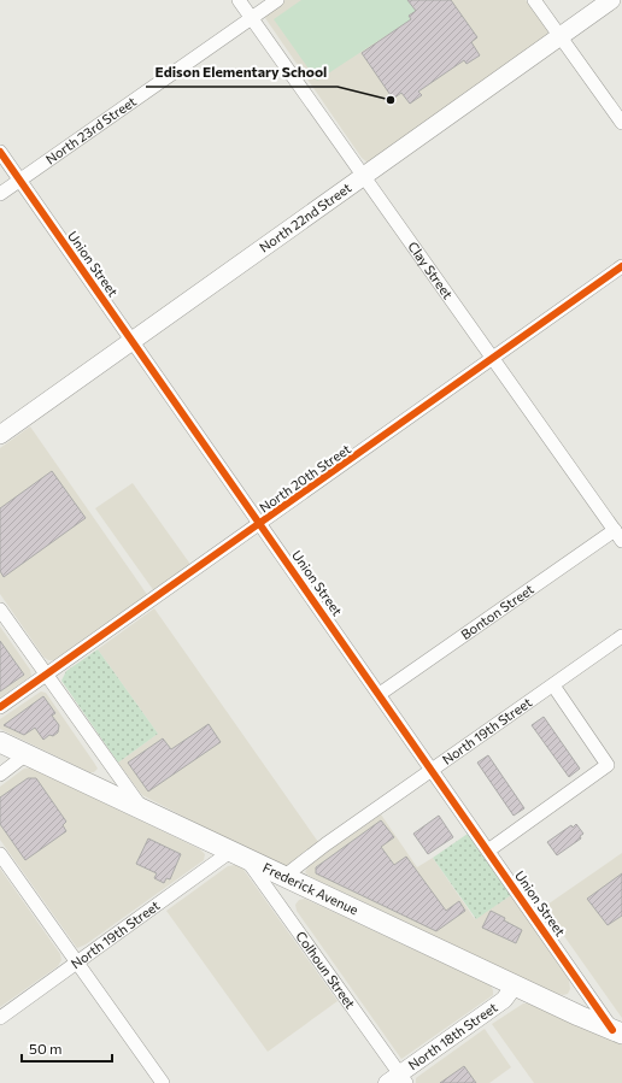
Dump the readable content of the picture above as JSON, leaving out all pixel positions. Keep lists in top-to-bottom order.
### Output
{
  "streets": {
    "main road": ["North 22nd Street", "Frederick Avenue"],
    "street": [
      "North 23rd Street",
      "Union Street",
      "Clay Street",
      "North 20th Street",
      "Bonton Street",
      "North 19th Street",
      "Colhoun Street",
      "North 18th Street"
    ]
  },
  "crossings": [
    ["North 23rd Street", "Union Street"],
    ["North 23rd Street", "Clay Street"],
    ["North 22nd Street", "Union Street"],
    ["North 22nd Street", "Clay Street"],
    ["Union Street", "North 20th Street"],
    ["Union Street", "Bonton Street"],
    ["Union Street", "North 19th Street"],
    ["Union Street", "Frederick Avenue"],
    ["Clay Street", "North 20th Street"],
    ["Clay Street", "Bonton Street"],
    ["North 19th Street", "Frederick Avenue"],
    ["North 19th Street", "Colhoun Street"],
    ["Frederick Avenue", "Colhoun Street"],
    ["Frederick Avenue", "North 18th Street"],
    ["Colhoun Street", "North 18th Street"]
  ],
  "places": ["Edison Elementary School"],
  "scale_bar": "50 m"
}
